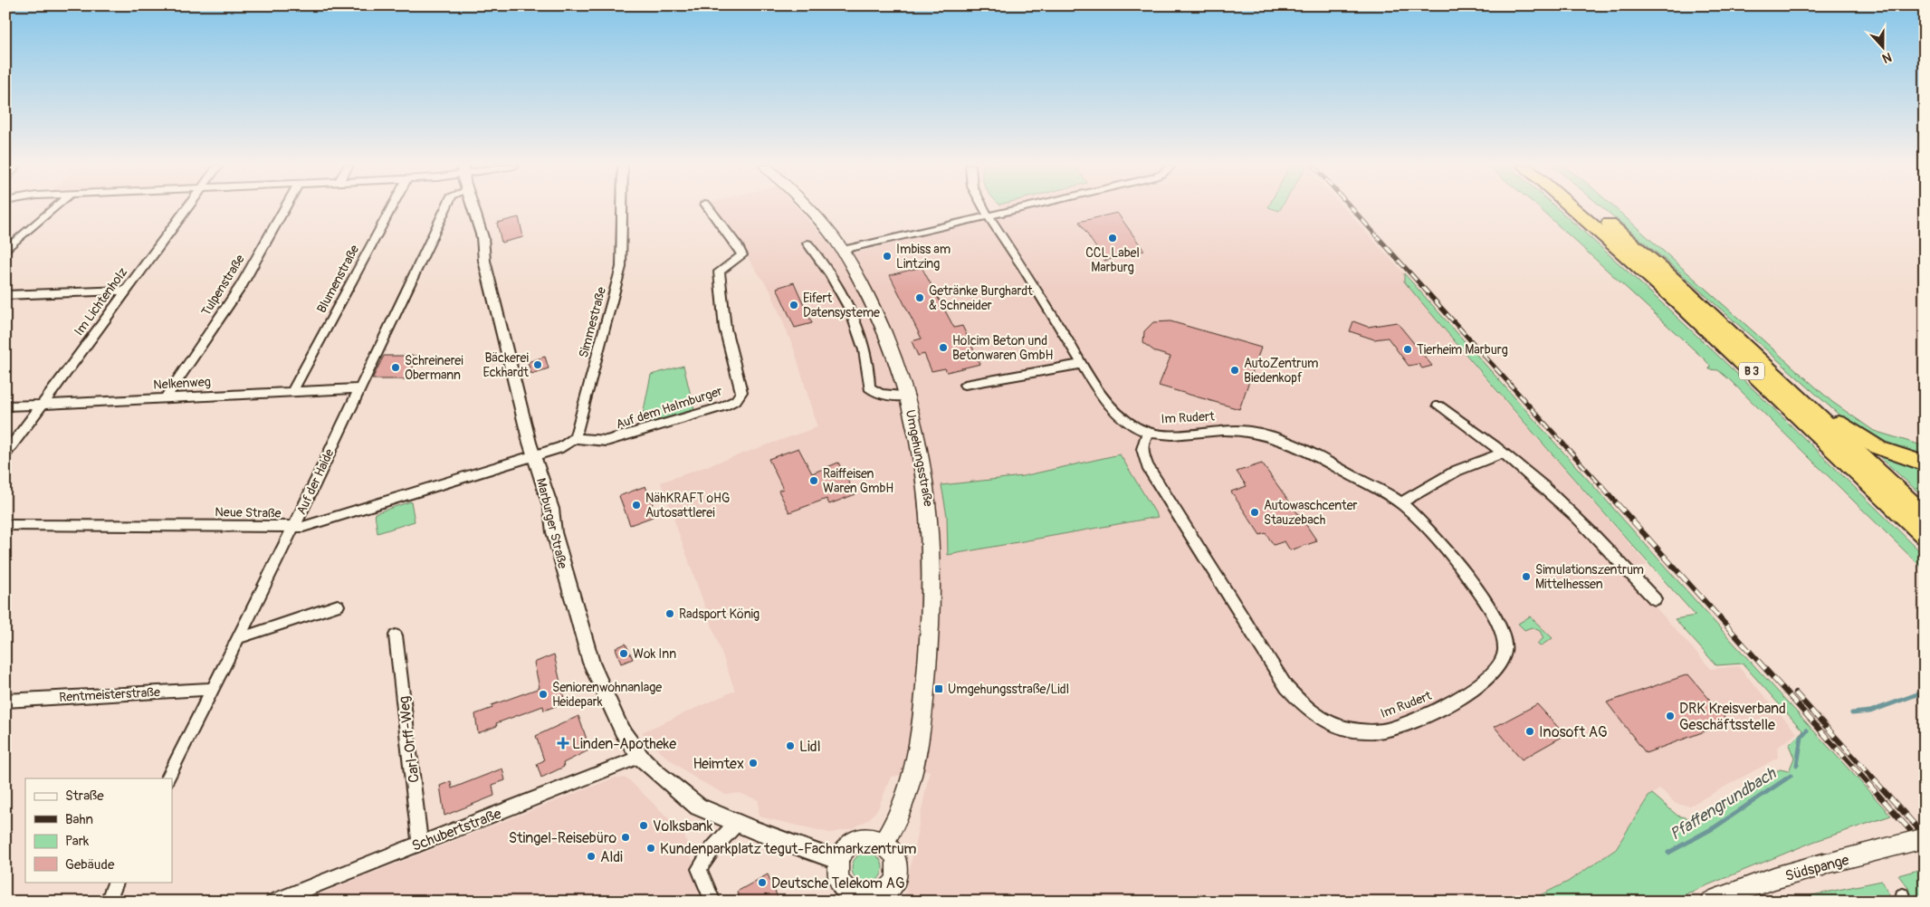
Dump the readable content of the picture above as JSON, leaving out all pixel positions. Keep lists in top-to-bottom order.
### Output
{
  "streets": {
    "highway": ["B 3"],
    "main road": ["Umgehungsstraße", "Südspange"],
    "street": [
      "Blumenstraße",
      "Tulpenstraße",
      "Im Lichtenholz",
      "Simmestraße",
      "Nelkenweg",
      "Auf dem Halmburger",
      "Im Rudert",
      "Auf der Haide",
      "Neue Straße",
      "Marburger Straße",
      "Rentmeisterstraße",
      "Carl-Orff-Weg",
      "Schubertstraße"
    ]
  },
  "crossings": [
    ["Blumenstraße", "Nelkenweg"],
    ["Tulpenstraße", "Nelkenweg"],
    ["Im Lichtenholz", "Nelkenweg"],
    ["Simmestraße", "Auf dem Halmburger"],
    ["Nelkenweg", "Auf der Haide"],
    ["Umgehungsstraße", "Marburger Straße"],
    ["Auf der Haide", "Neue Straße"],
    ["Auf der Haide", "Rentmeisterstraße"],
    ["Neue Straße", "Marburger Straße"],
    ["Marburger Straße", "Schubertstraße"],
    ["Carl-Orff-Weg", "Schubertstraße"]
  ],
  "water": ["Pfaffengrundbach"],
  "places": {
    "other": [
      "CCL Label Marburg",
      "Imbiss am Lintzing",
      "Getränke Burghardt & Schneider",
      "Eifert Datensysteme",
      "Holcim Beton und Betonwaren GmbH",
      "Tierheim Marburg",
      "Bäckerei Eckhardt",
      "Schreinerei Obermann",
      "AutoZentrum Biedenkopf",
      "Raiffeisen Waren GmbH",
      "NähKRAFT oHG Autosattlerei",
      "Autowaschcenter Stauzebach",
      "Simulationszentrum Mittelhessen",
      "Radsport König",
      "Wok Inn",
      "Seniorenwohnanlage Heidepark",
      "DRK Kreisverband Geschäftsstelle",
      "Inosoft AG",
      "Lidl",
      "Heimtex",
      "Volksbank",
      "Stingel-Reisebüro",
      "Kundenparkplatz tegut-Fachmarkzentrum",
      "Aldi",
      "Deutsche Telekom AG"
    ],
    "transit": ["Umgehungsstraße/Lidl"],
    "health": ["Linden-Apotheke"]
  },
  "legend": [
    "Straße",
    "Bahn",
    "Park",
    "Gebäude"
  ],
  "north": "bottom"
}
